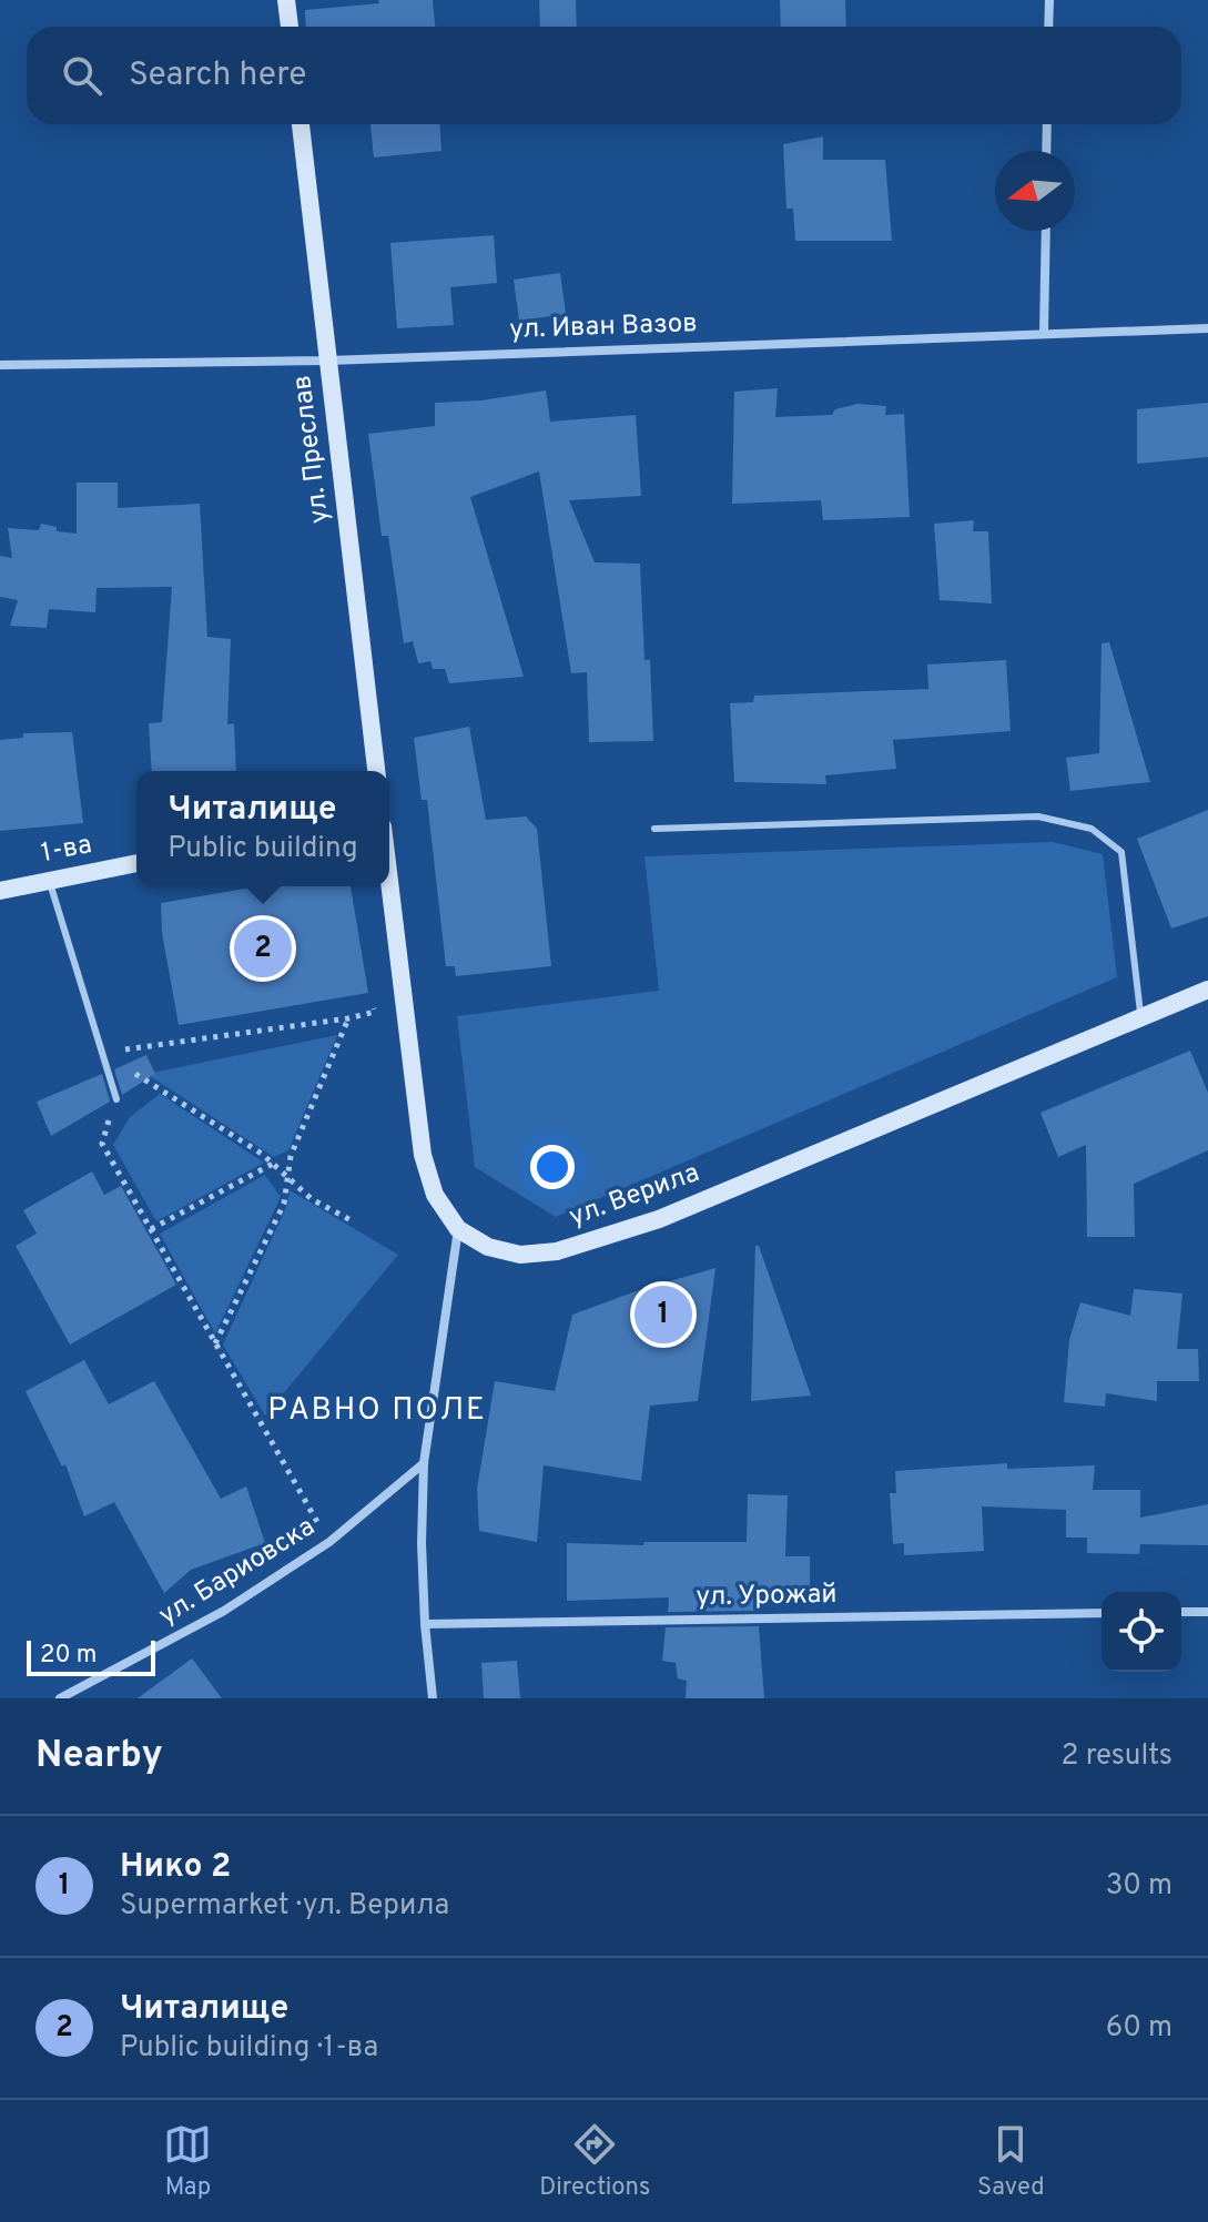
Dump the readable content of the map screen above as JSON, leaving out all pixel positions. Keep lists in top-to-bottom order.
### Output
{
  "streets": {
    "street": [
      "ул. Иван Вазов",
      "ул. Преслав",
      "1-ва",
      "ул. Верила",
      "ул. Бариовска",
      "ул. Урожай"
    ]
  },
  "crossings": [
    ["ул. Иван Вазов", "ул. Преслав"]
  ],
  "districts": ["РАВНО ПОЛЕ"],
  "scale_bar": "20 m",
  "north": "left",
  "page": {
    "search": "Search here",
    "popup": ["Читалище", "Public building"],
    "pins": ["2", "1"],
    "scale": "20 m",
    "heading": ["Nearby", "2 results"],
    "list": [
      {
        "mark": "1",
        "name": "Нико 2",
        "note": "Supermarket · ул. Верила",
        "value": "30 m"
      },
      {
        "mark": "2",
        "name": "Читалище",
        "note": "Public building · 1-ва",
        "value": "60 m"
      }
    ],
    "nav": ["Map", "Directions", "Saved"]
  }
}
